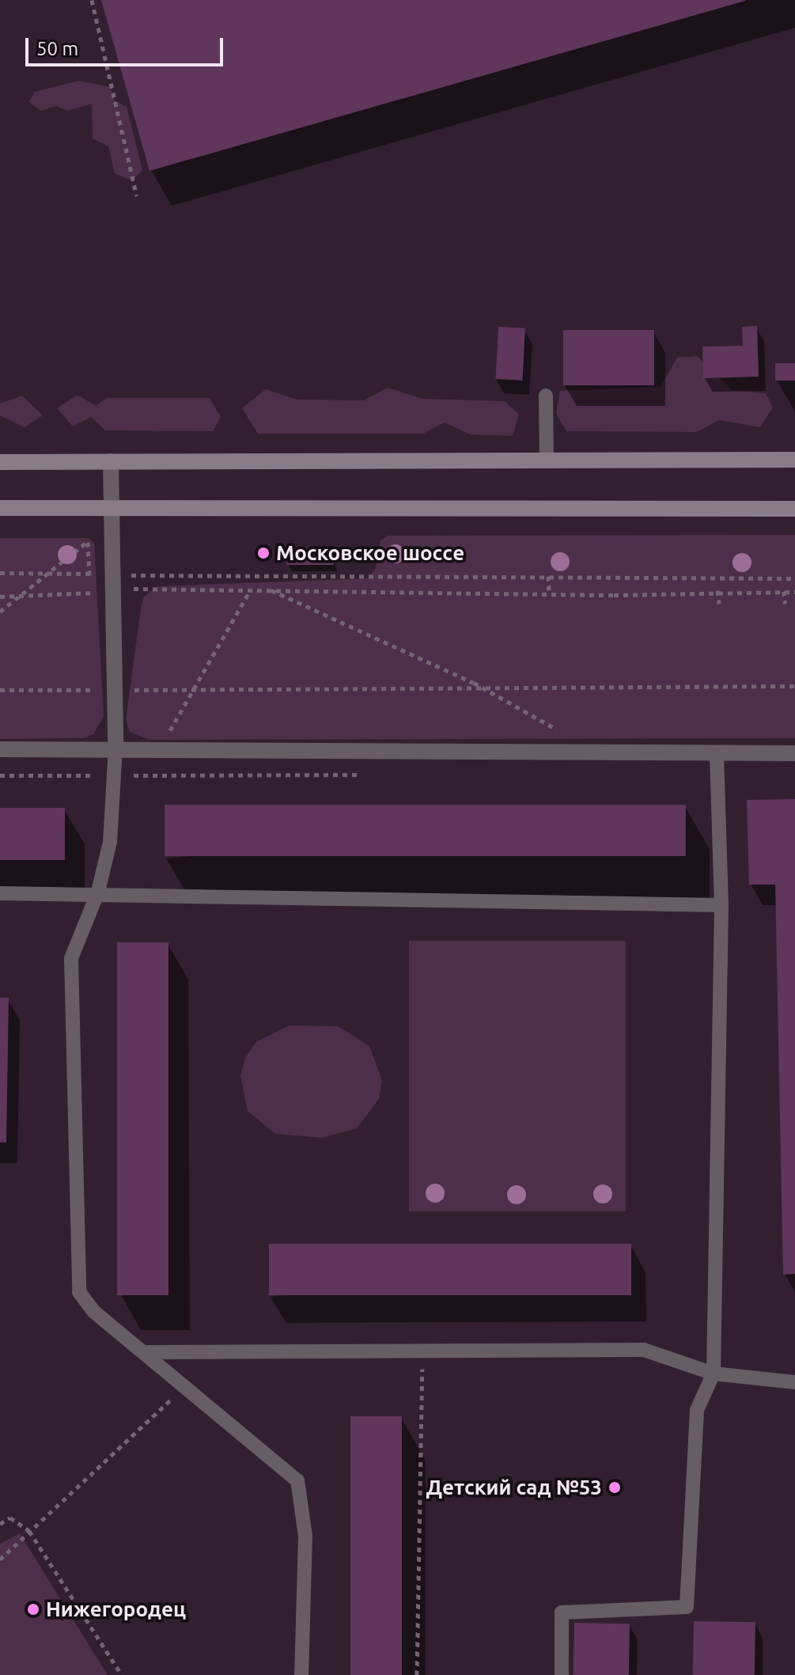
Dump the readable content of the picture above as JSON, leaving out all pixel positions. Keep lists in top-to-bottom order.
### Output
{
  "places": ["Московское шоссе", "Детский сад №53", "Нижегородец"],
  "scale_bar": "50 m"
}
